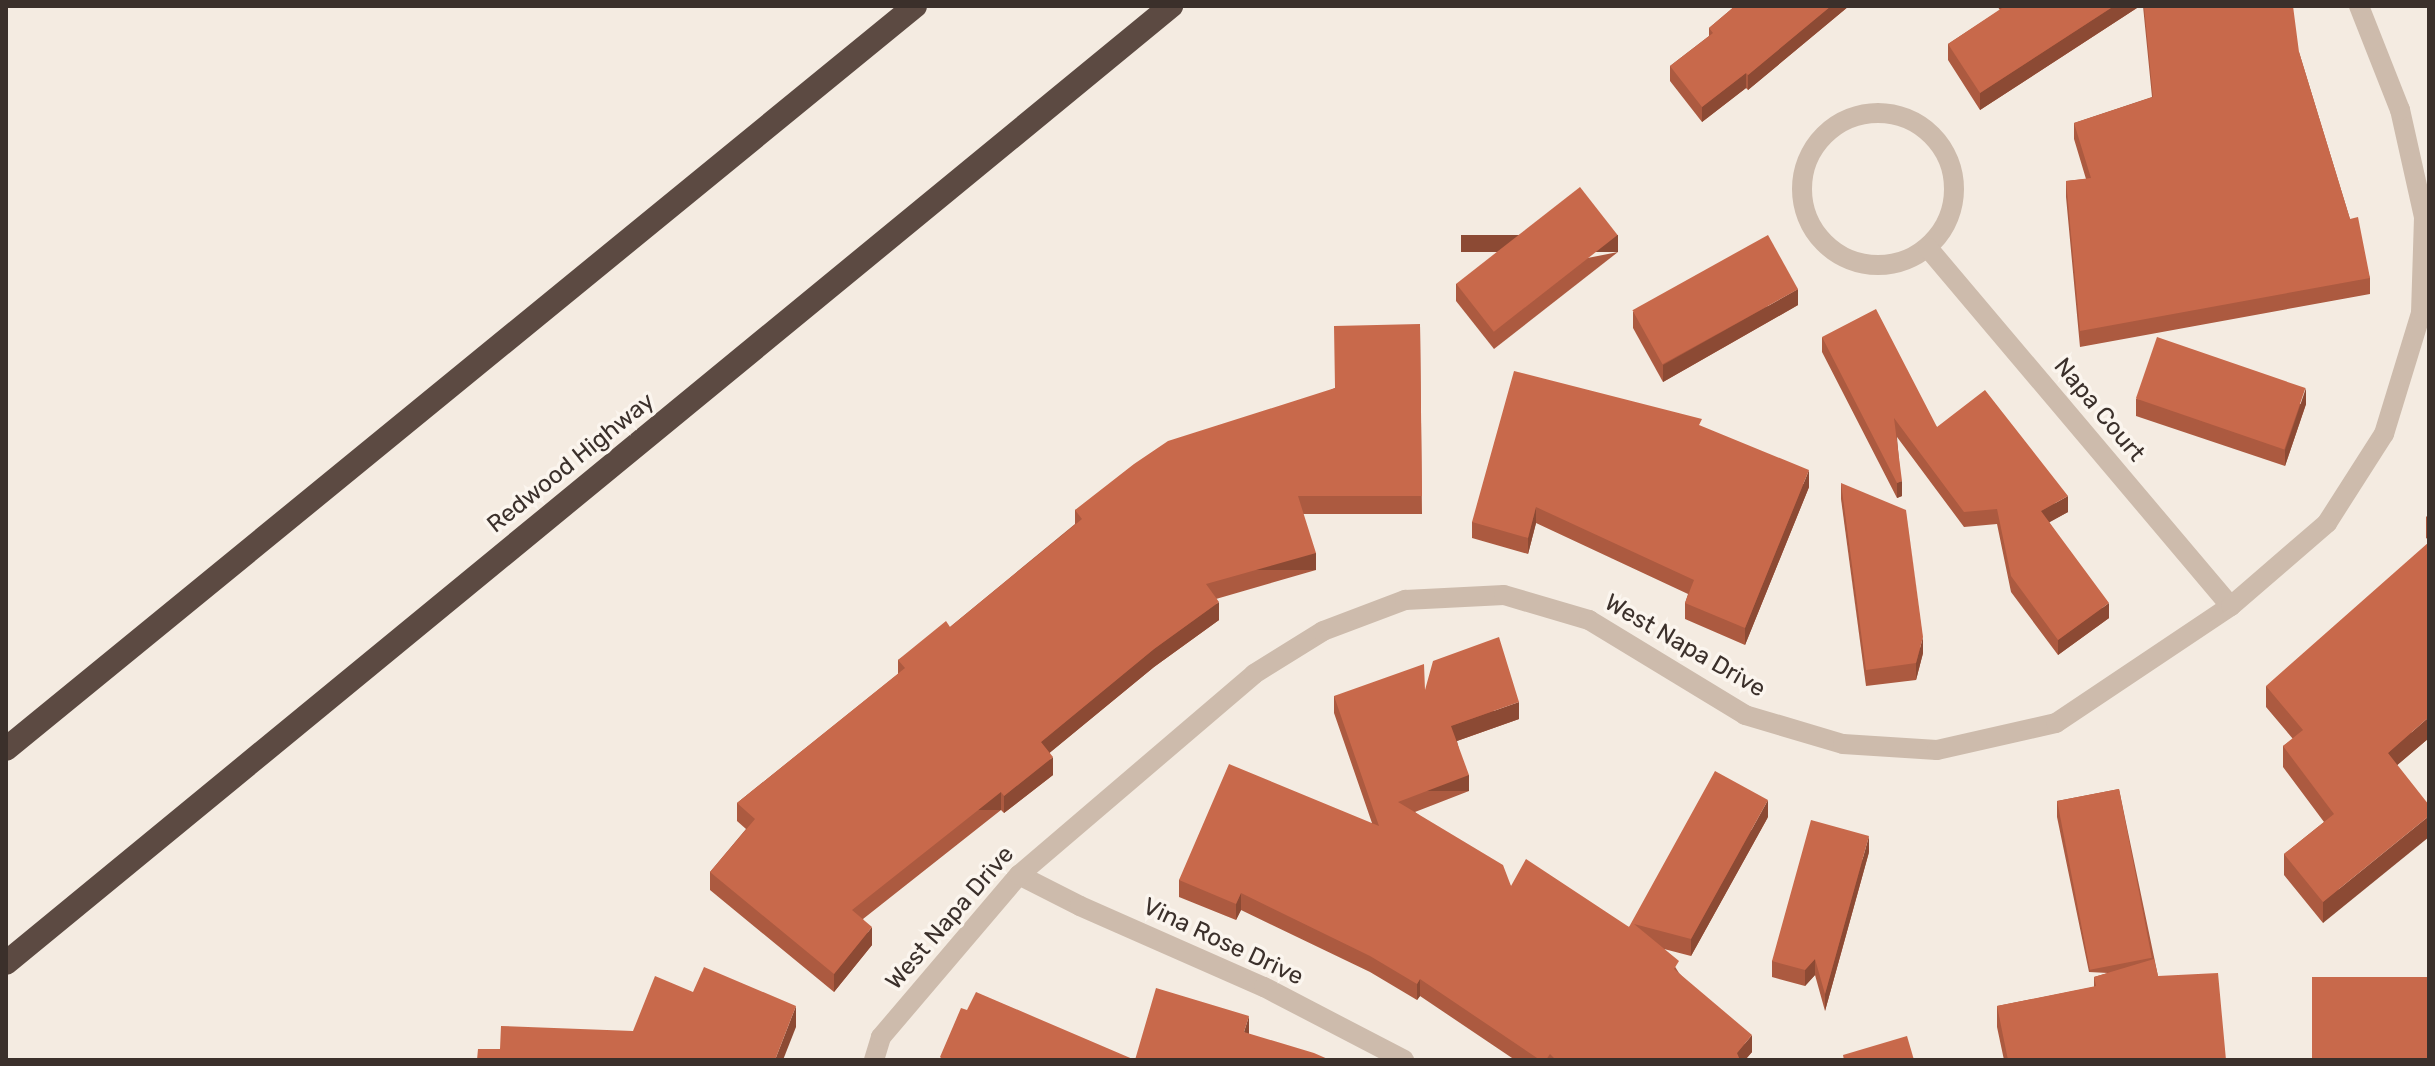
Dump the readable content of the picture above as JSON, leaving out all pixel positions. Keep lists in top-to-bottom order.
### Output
{
  "streets": {
    "highway": ["Redwood Highway"],
    "street": ["Napa Court", "West Napa Drive", "Vina Rose Drive"]
  },
  "crossings": [
    ["Napa Court", "West Napa Drive"],
    ["West Napa Drive", "Vina Rose Drive"]
  ]
}
